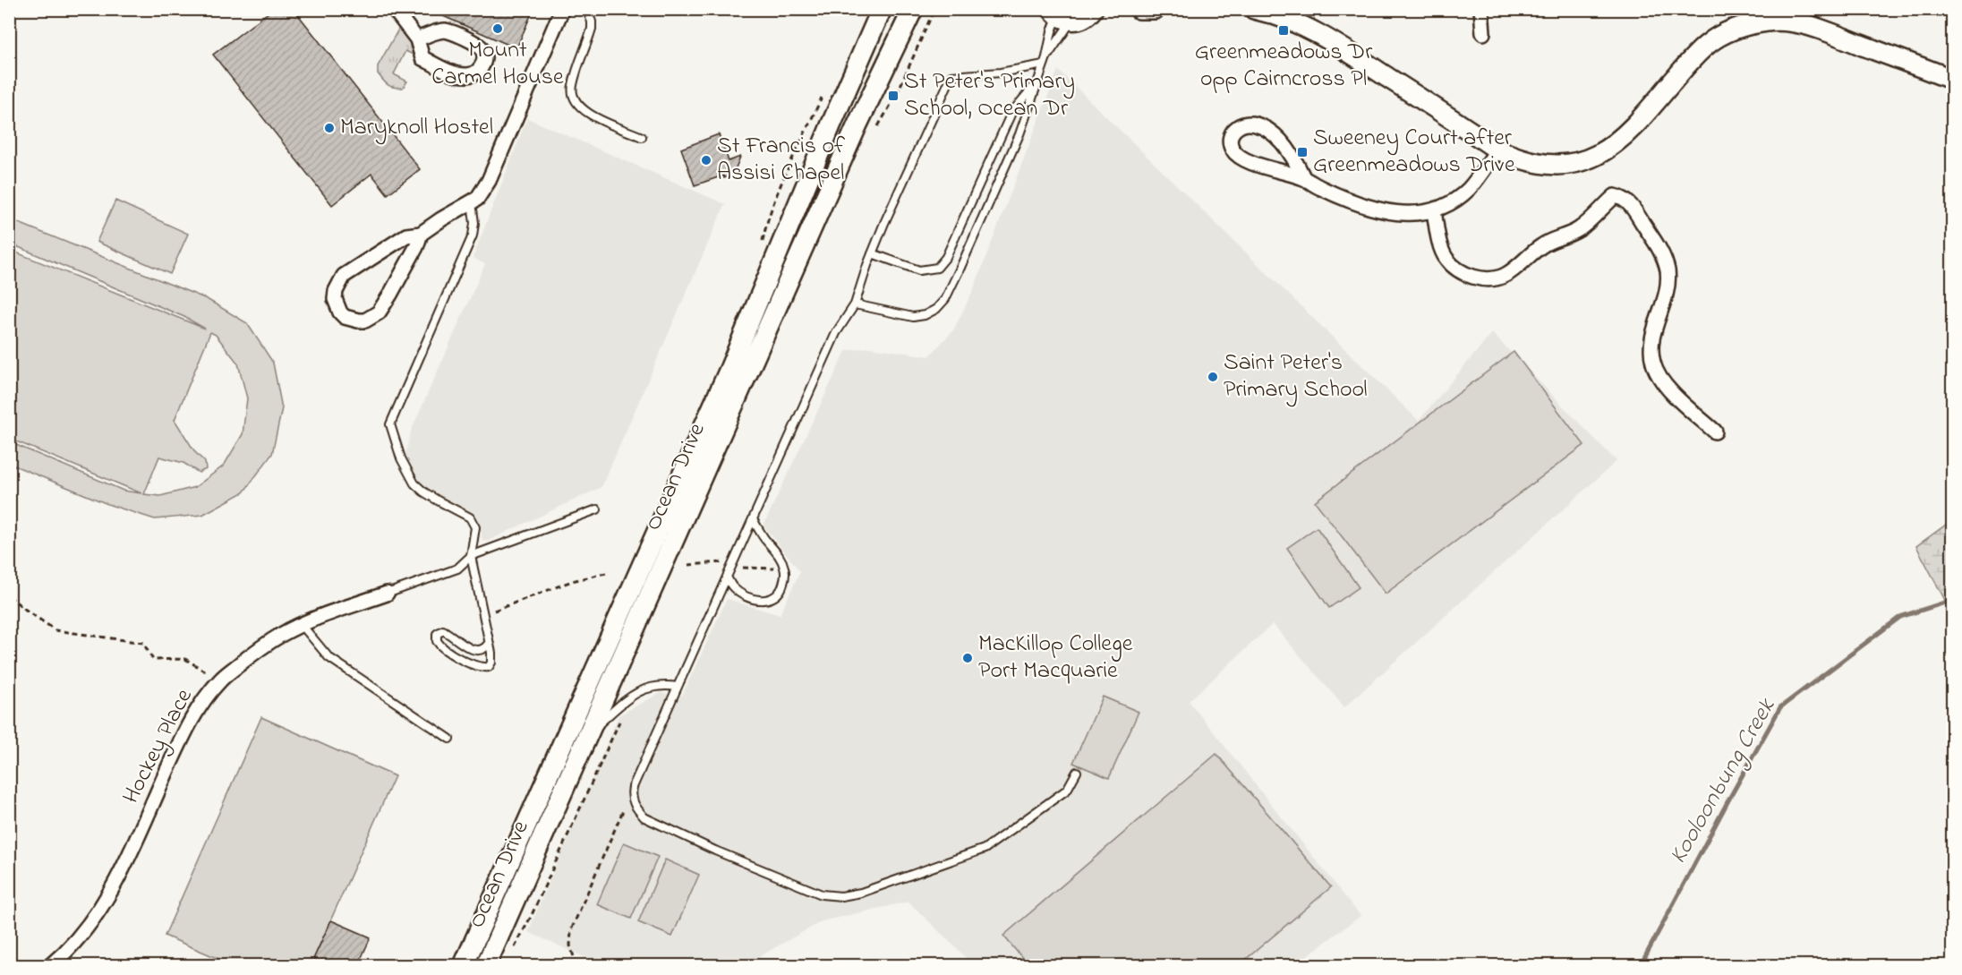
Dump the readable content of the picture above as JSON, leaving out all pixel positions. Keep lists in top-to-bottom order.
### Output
{
  "streets": {
    "main road": ["Ocean Drive"],
    "street": ["Hockey Place"]
  },
  "water": ["Kooloonbung Creek"],
  "places": {
    "other": [
      "Mount Carmel House",
      "Maryknoll Hostel",
      "St Francis of Assisi Chapel",
      "Saint Peter's Primary School",
      "MacKillop College Port Macquarie"
    ],
    "transit": ["Greenmeadows Dr opp Cairncross Pl", "St Peter's Primary School, Ocean Dr", "Sweeney Court after Greenmeadows Drive"]
  }
}
